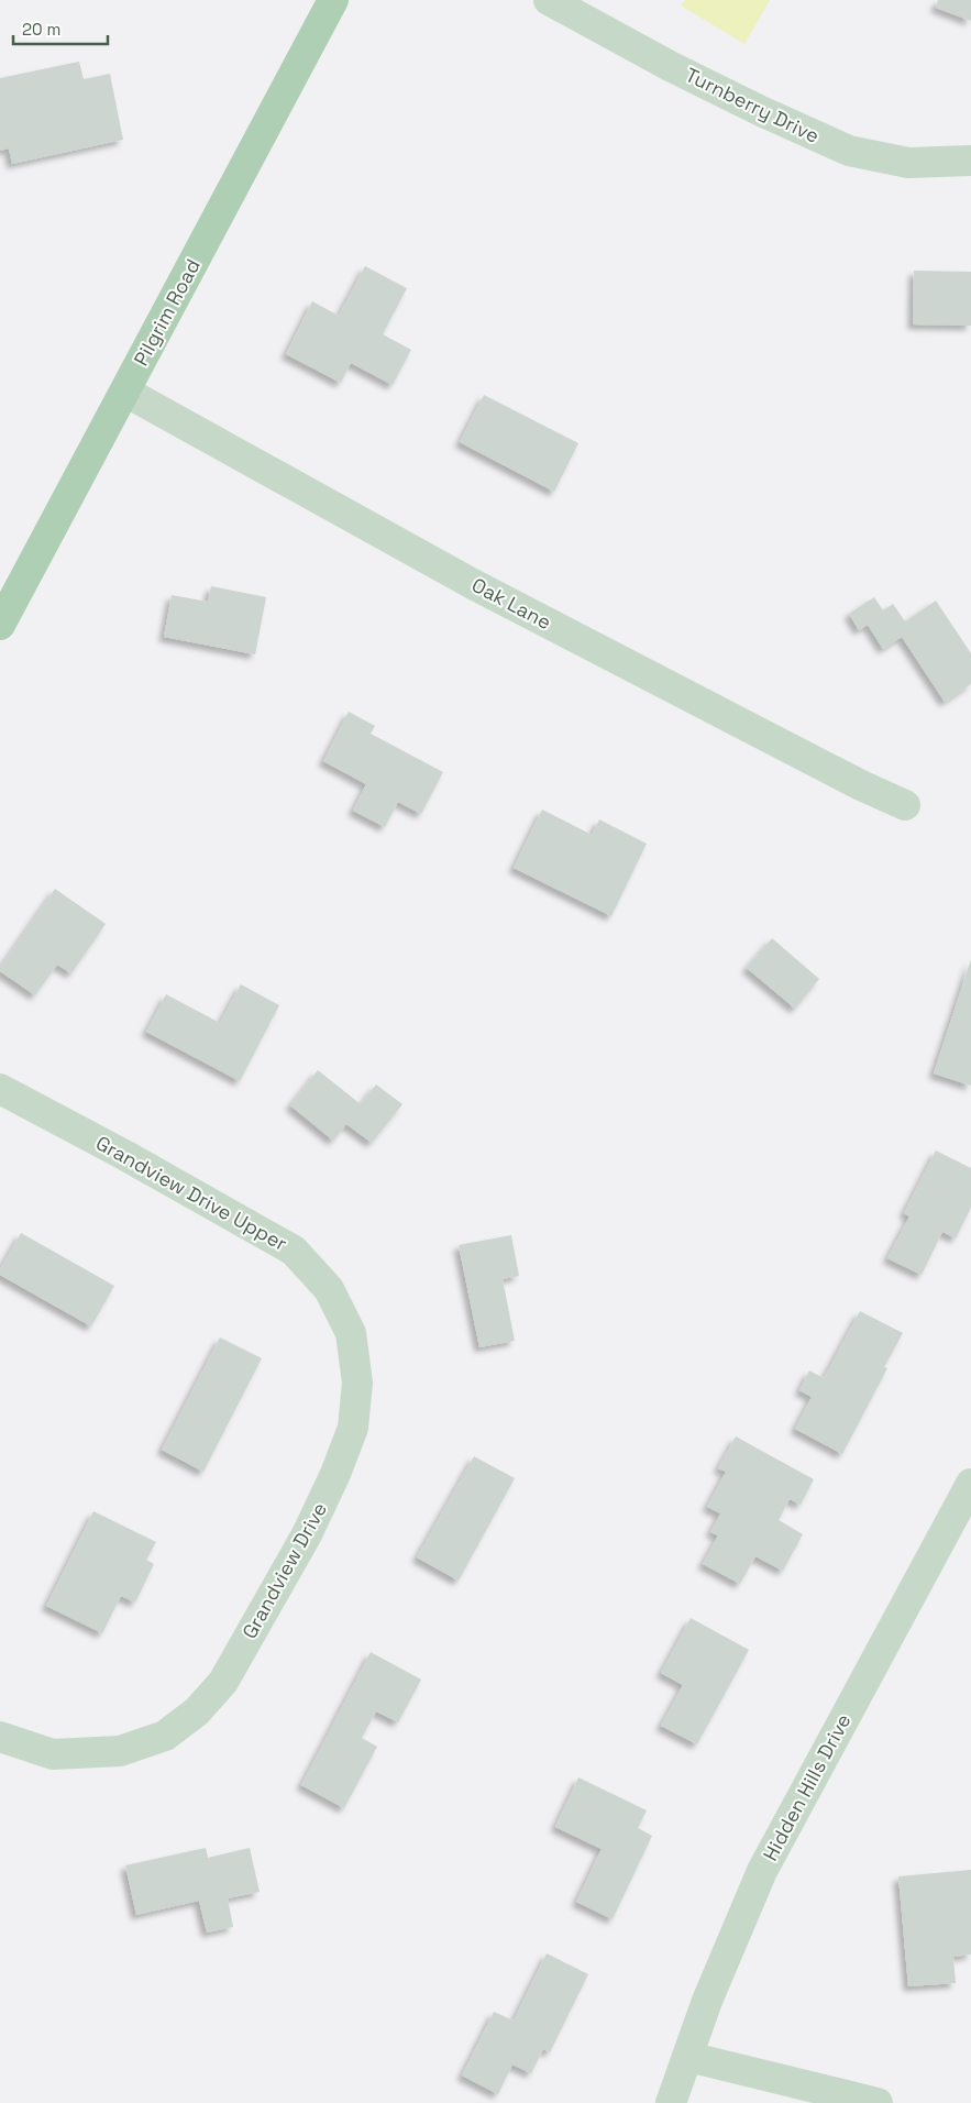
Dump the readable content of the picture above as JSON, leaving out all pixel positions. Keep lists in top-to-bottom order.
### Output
{
  "streets": {
    "main road": ["Pilgrim Road"],
    "street": [
      "Turnberry Drive",
      "Oak Lane",
      "Grandview Drive Upper",
      "Grandview Drive",
      "Hidden Hills Drive"
    ]
  },
  "crossings": [
    ["Pilgrim Road", "Oak Lane"],
    ["Grandview Drive Upper", "Grandview Drive"]
  ],
  "scale_bar": "20 m"
}
